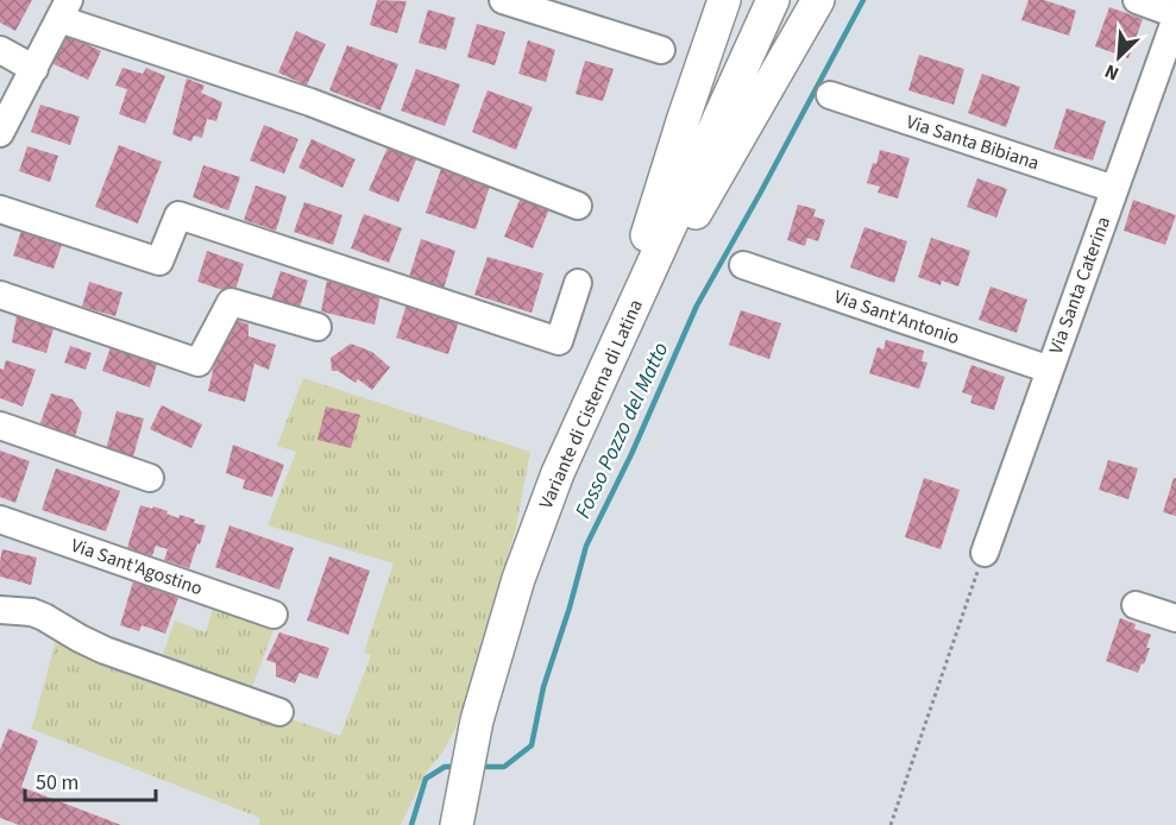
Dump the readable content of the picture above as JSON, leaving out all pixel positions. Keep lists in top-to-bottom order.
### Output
{
  "streets": {
    "main road": ["Variante di Cisterna di Latina"],
    "street": [
      "Via Santa Bibiana",
      "Via Santa Caterina",
      "Via Sant'Antonio",
      "Via Sant'Agostino"
    ]
  },
  "crossings": [
    ["Via Santa Bibiana", "Via Santa Caterina"],
    ["Via Santa Caterina", "Via Sant'Antonio"]
  ],
  "water": ["Fosso Pozzo del Matto"],
  "scale_bar": "50 m",
  "north": "bottom left"
}
